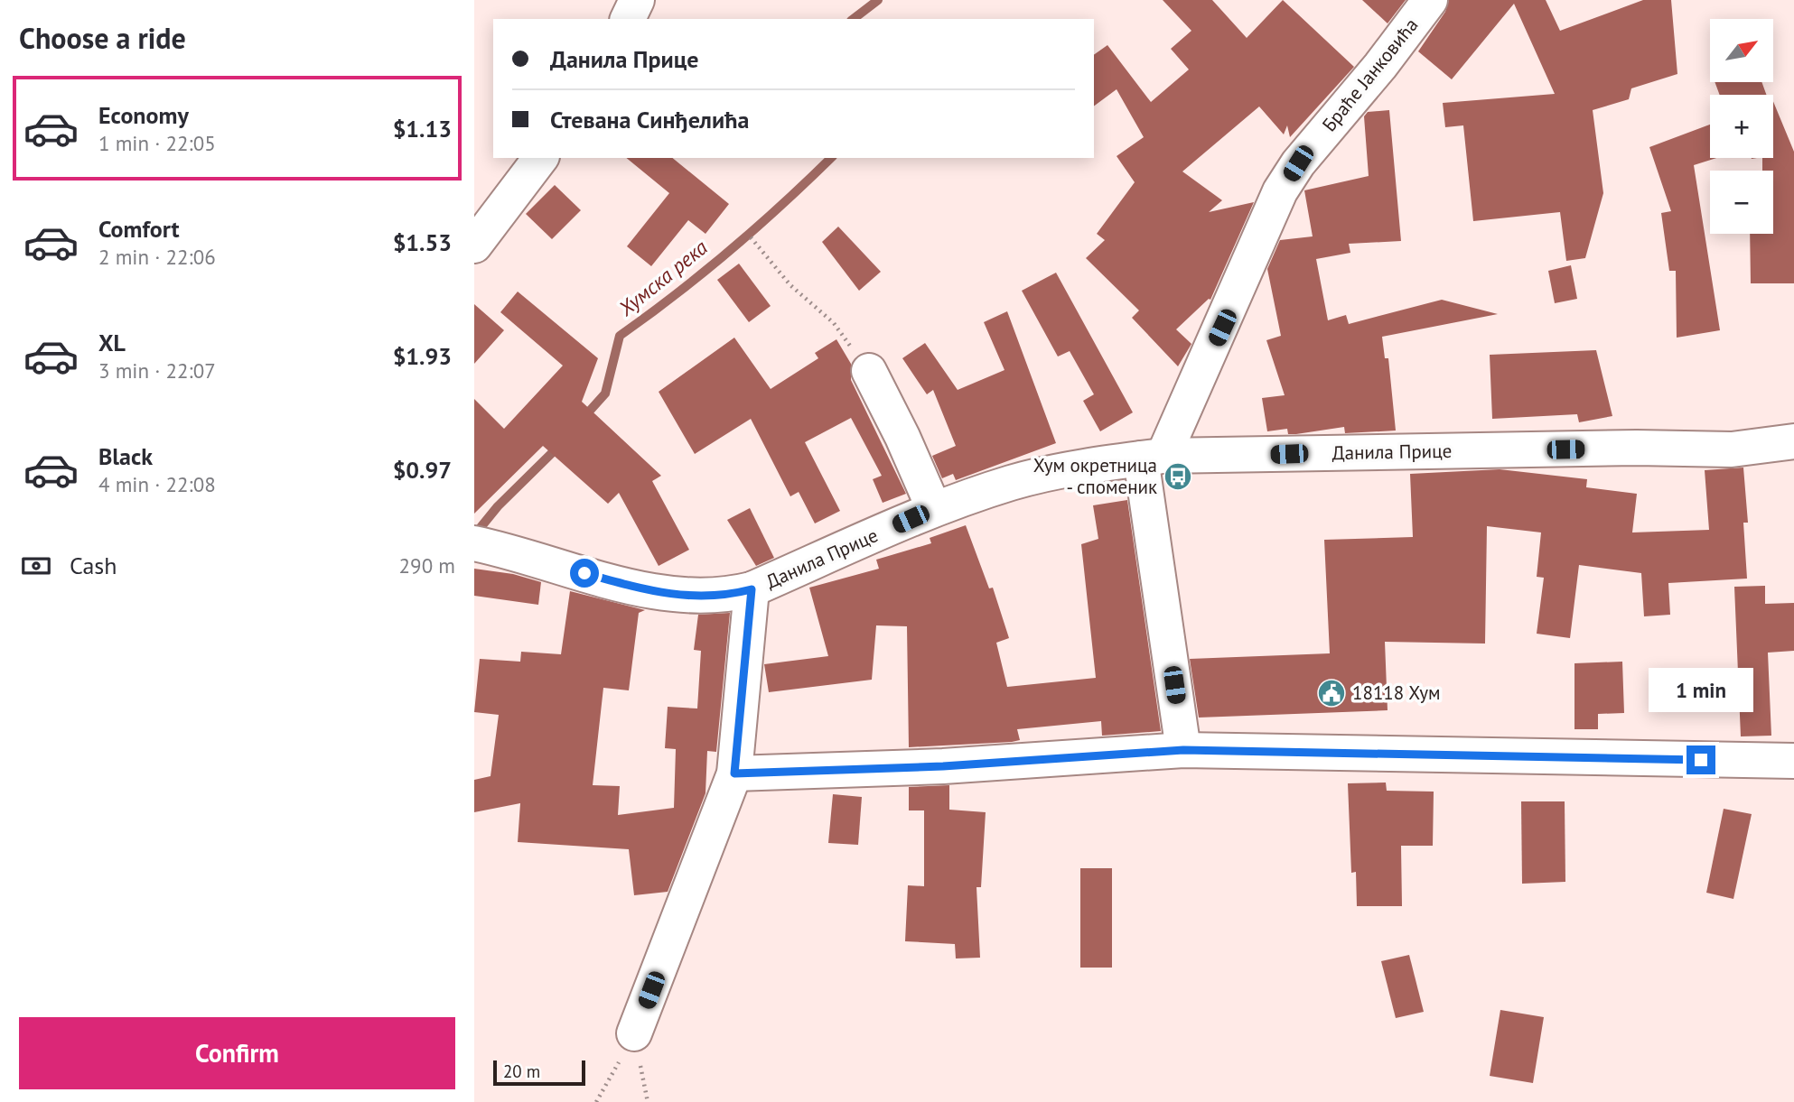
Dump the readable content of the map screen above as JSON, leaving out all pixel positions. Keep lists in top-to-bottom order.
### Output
{
  "streets": {
    "street": ["Браће Јанковића", "Данила Прице"]
  },
  "crossings": [
    ["Браће Јанковића", "Данила Прице"]
  ],
  "water": ["Хумска река"],
  "places": {
    "bus stop": ["Хум окретница - споменик"],
    "public building": ["18118 Хум"]
  },
  "scale_bar": "20 m",
  "north": "top right",
  "page": {
    "heading": "Choose a ride",
    "map_buttons": ["+", "−"],
    "banner": ["Данила Прице", "Стевана Синђелића"],
    "list": [
      {
        "name": "Economy",
        "note": "1 min · 22:05",
        "value": "$1.13"
      },
      {
        "name": "Comfort",
        "note": "2 min · 22:06",
        "value": "$1.53"
      },
      {
        "name": "XL",
        "note": "3 min · 22:07",
        "value": "$1.93"
      },
      {
        "name": "Black",
        "note": "4 min · 22:08",
        "value": "$0.97"
      }
    ],
    "pay": ["Cash", "290 m"],
    "bubble": "1 min",
    "buttons": "Confirm",
    "scale": "20 m"
  }
}
